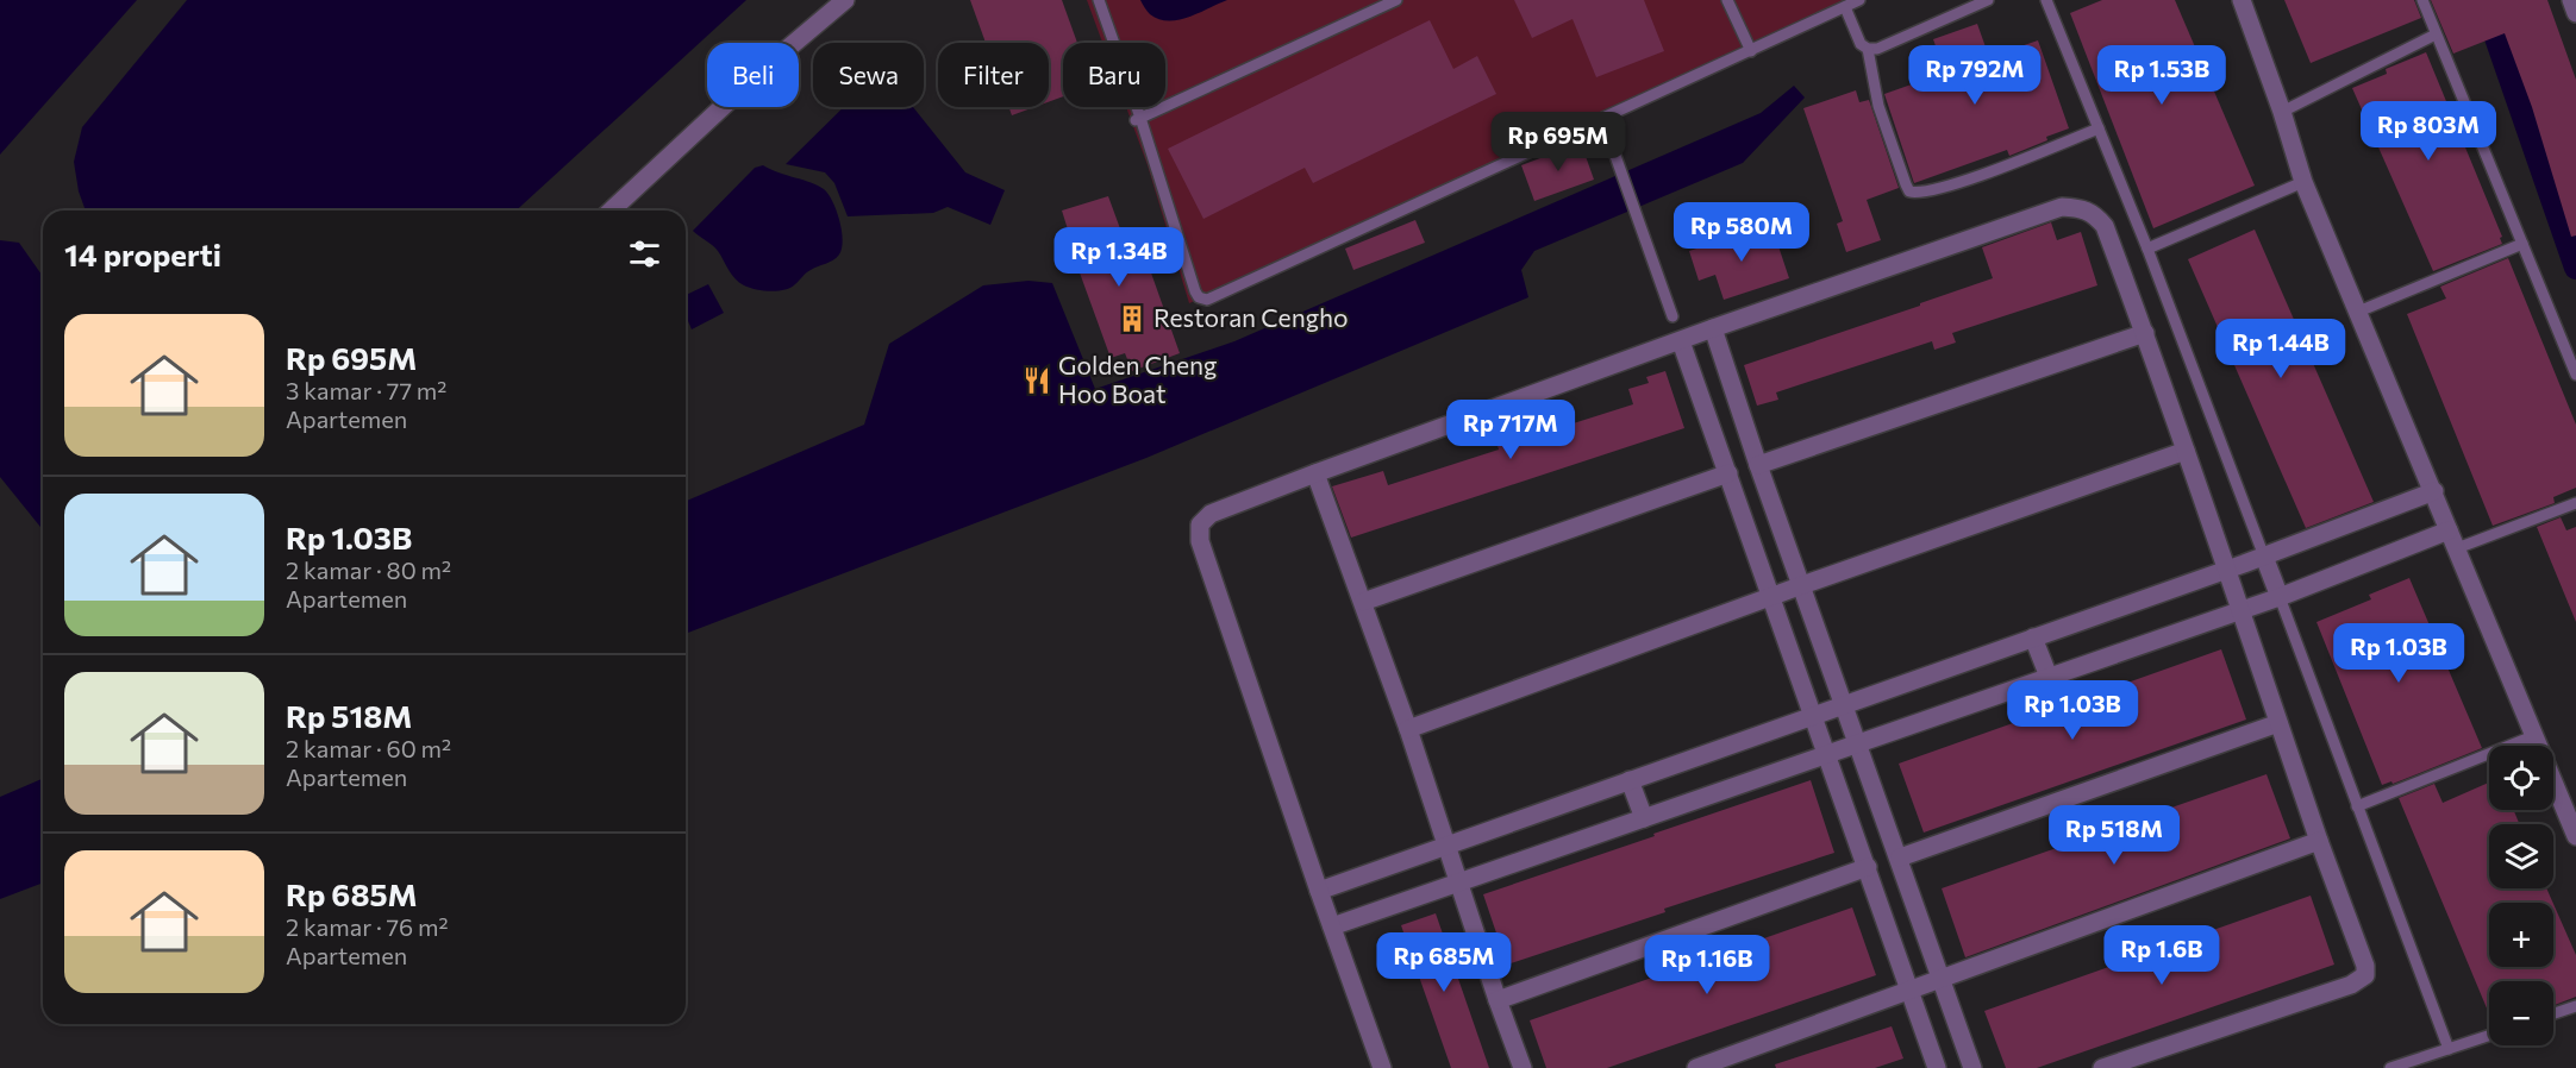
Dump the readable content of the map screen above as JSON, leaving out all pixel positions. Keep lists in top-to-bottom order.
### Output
{
  "places": {
    "building": ["Restoran Cengho"],
    "restaurant": ["Golden Cheng Hoo Boat"]
  },
  "page": {
    "chip": [
      "Beli",
      "Sewa",
      "Filter",
      "Baru"
    ],
    "price": [
      "Rp 792M",
      "Rp 1.53B",
      "Rp 803M",
      "Rp 695M",
      "Rp 580M",
      "Rp 1.34B",
      "Rp 1.44B",
      "Rp 717M",
      "Rp 1.03B",
      "Rp 1.03B",
      "Rp 518M",
      "Rp 1.6B",
      "Rp 685M",
      "Rp 1.16B"
    ],
    "heading": "14 properti",
    "list": [
      {
        "name": "Rp 695M",
        "note": "3 kamar · 77 m² · Apartemen"
      },
      {
        "name": "Rp 1.03B",
        "note": "2 kamar · 80 m² · Apartemen"
      },
      {
        "name": "Rp 518M",
        "note": "2 kamar · 60 m² · Apartemen"
      },
      {
        "name": "Rp 685M",
        "note": "2 kamar · 76 m² · Apartemen"
      }
    ],
    "map_buttons": ["+", "−"]
  }
}
